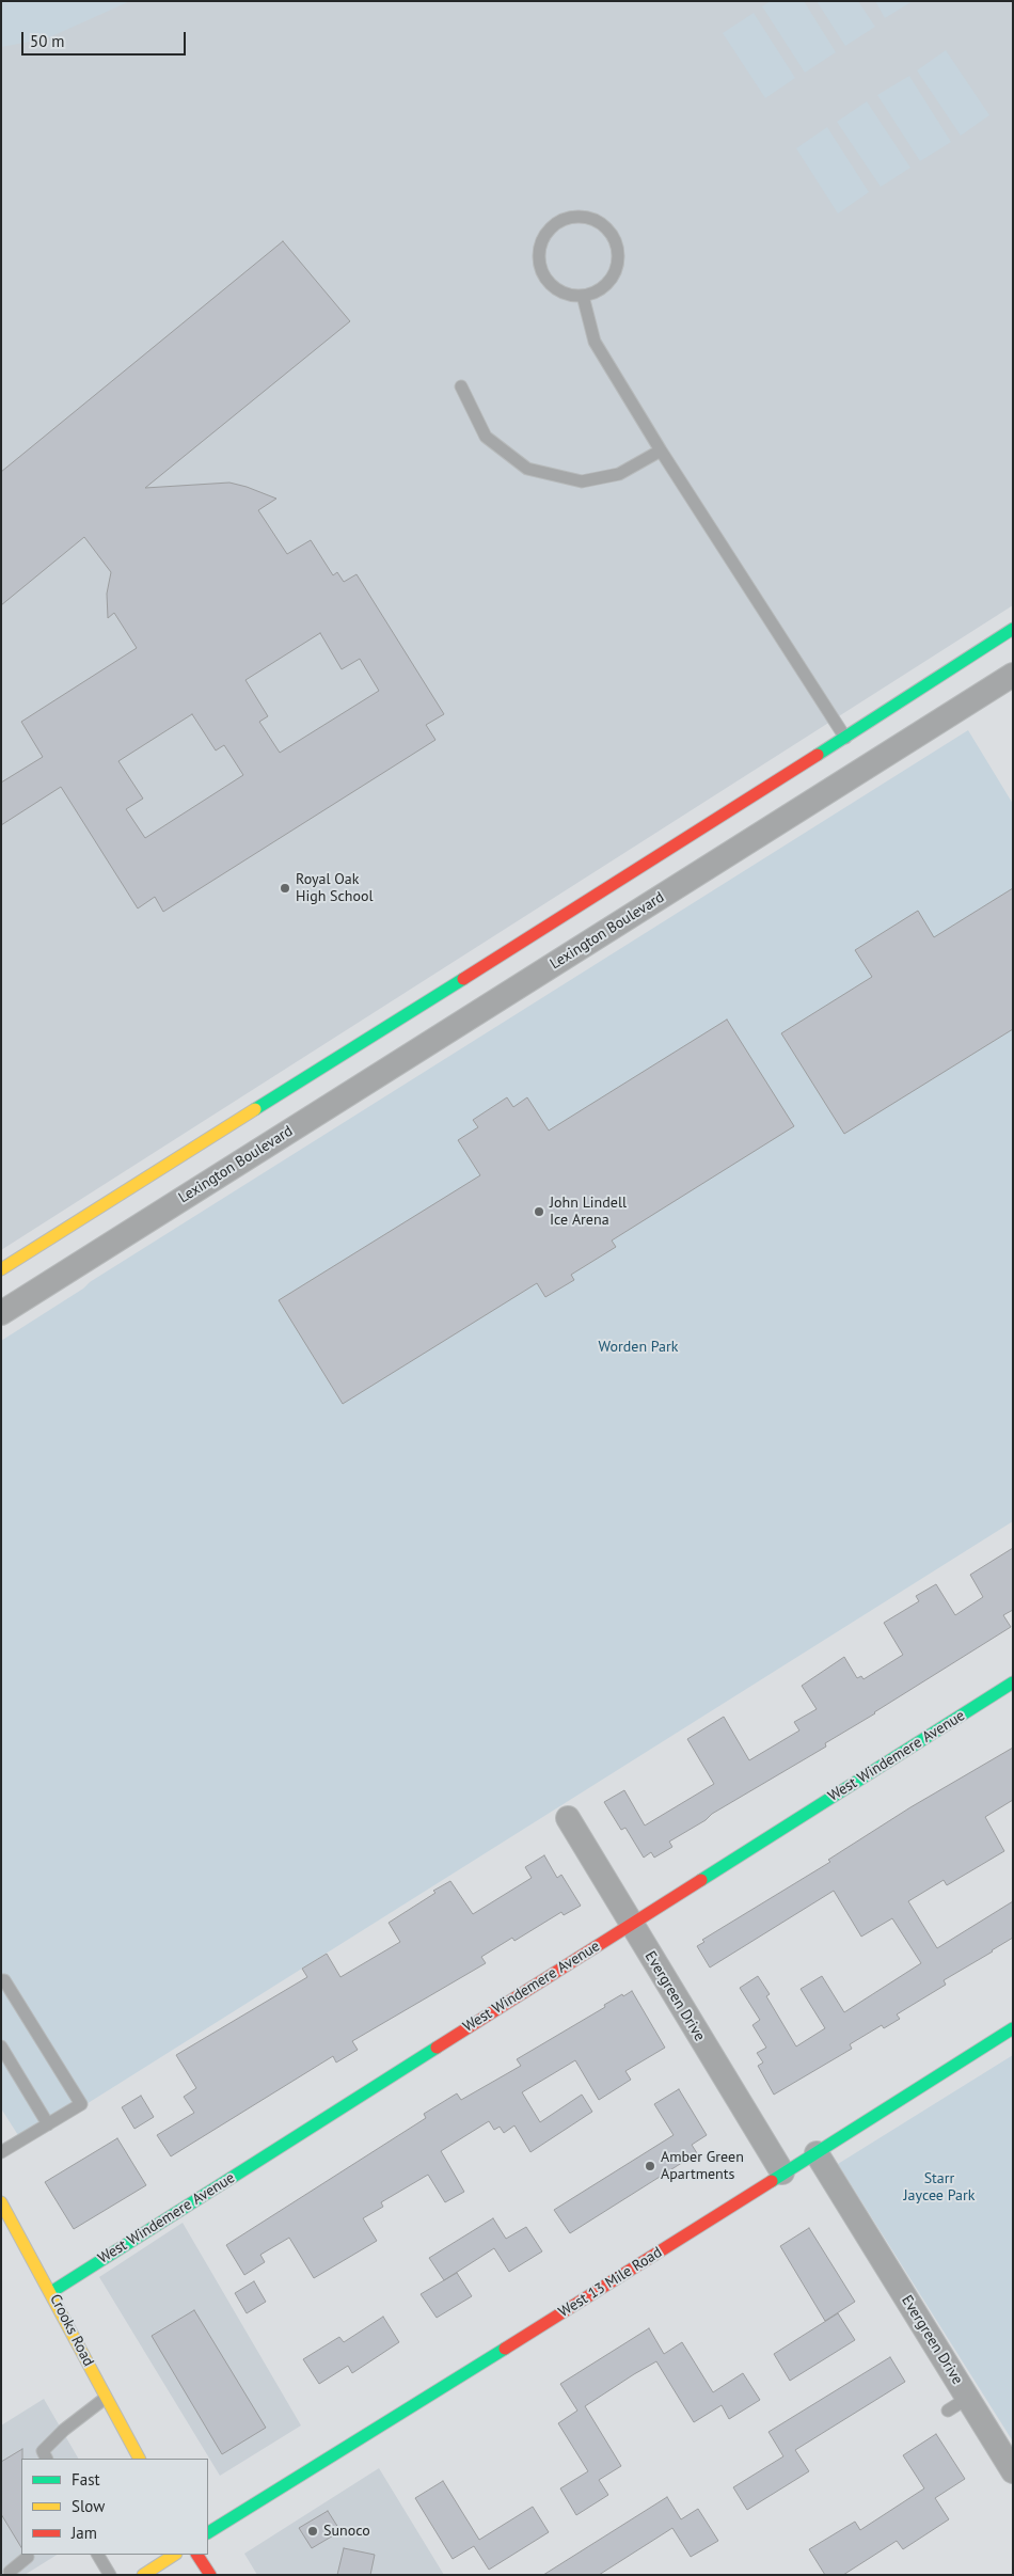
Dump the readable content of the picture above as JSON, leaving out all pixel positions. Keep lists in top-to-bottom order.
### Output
{
  "streets": {
    "street": [
      "Lexington Boulevard",
      "West Windemere Avenue",
      "Evergreen Drive",
      "West 13 Mile Road",
      "Crooks Road"
    ]
  },
  "crossings": [
    ["West Windemere Avenue", "Evergreen Drive"],
    ["West Windemere Avenue", "Crooks Road"],
    ["Evergreen Drive", "West 13 Mile Road"]
  ],
  "parks": ["Worden Park", "Starr Jaycee Park"],
  "places": [
    "Royal Oak High School",
    "John Lindell Ice Arena",
    "Amber Green Apartments",
    "Sunoco"
  ],
  "legend": ["Fast", "Slow", "Jam"],
  "scale_bar": "50 m"
}
